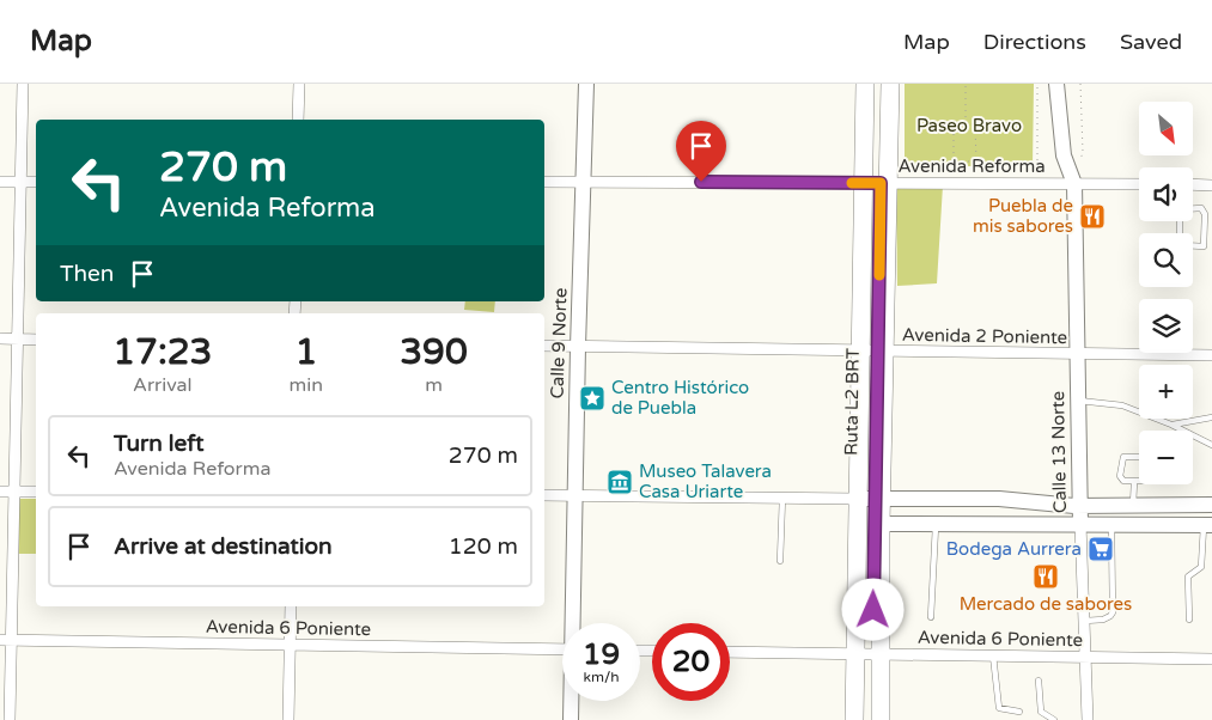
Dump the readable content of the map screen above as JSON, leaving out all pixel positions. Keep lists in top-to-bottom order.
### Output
{
  "streets": {
    "main road": ["Calle 9 Norte", "Calle 13 Norte"],
    "street": ["Avenida Reforma", "Avenida 2 Poniente", "Avenida 6 Poniente"],
    "lane": ["Ruta L2 BRT"]
  },
  "crossings": [
    ["Avenida Reforma", "Calle 9 Norte"],
    ["Avenida Reforma", "Calle 13 Norte"],
    ["Avenida 2 Poniente", "Calle 9 Norte"],
    ["Avenida 2 Poniente", "Ruta L2 BRT"],
    ["Avenida 2 Poniente", "Calle 13 Norte"],
    ["Calle 13 Norte", "Avenida 6 Poniente"]
  ],
  "parks": ["Paseo Bravo"],
  "places": {
    "restaurant": ["Puebla de mis sabores", "Mercado de sabores"],
    "place": ["Centro Histórico de Puebla"],
    "museum": ["Museo Talavera Casa Uriarte"],
    "supermarket": ["Bodega Aurrera"]
  },
  "north": "bottom right",
  "page": {
    "header": "Map",
    "nav": ["Map", "Directions", "Saved"],
    "map_buttons": ["+", "−"],
    "turn": ["270 m", "Avenida Reforma"],
    "then": "Then",
    "eta": [
      "17:23",
      "Arrival",
      "1",
      "min",
      "390",
      "m"
    ],
    "list": [
      {
        "name": "Turn left",
        "note": "Avenida Reforma",
        "value": "270 m"
      },
      {
        "name": "Arrive at destination",
        "value": "120 m"
      }
    ],
    "speed": "19 km/h",
    "limit": "20"
  }
}
